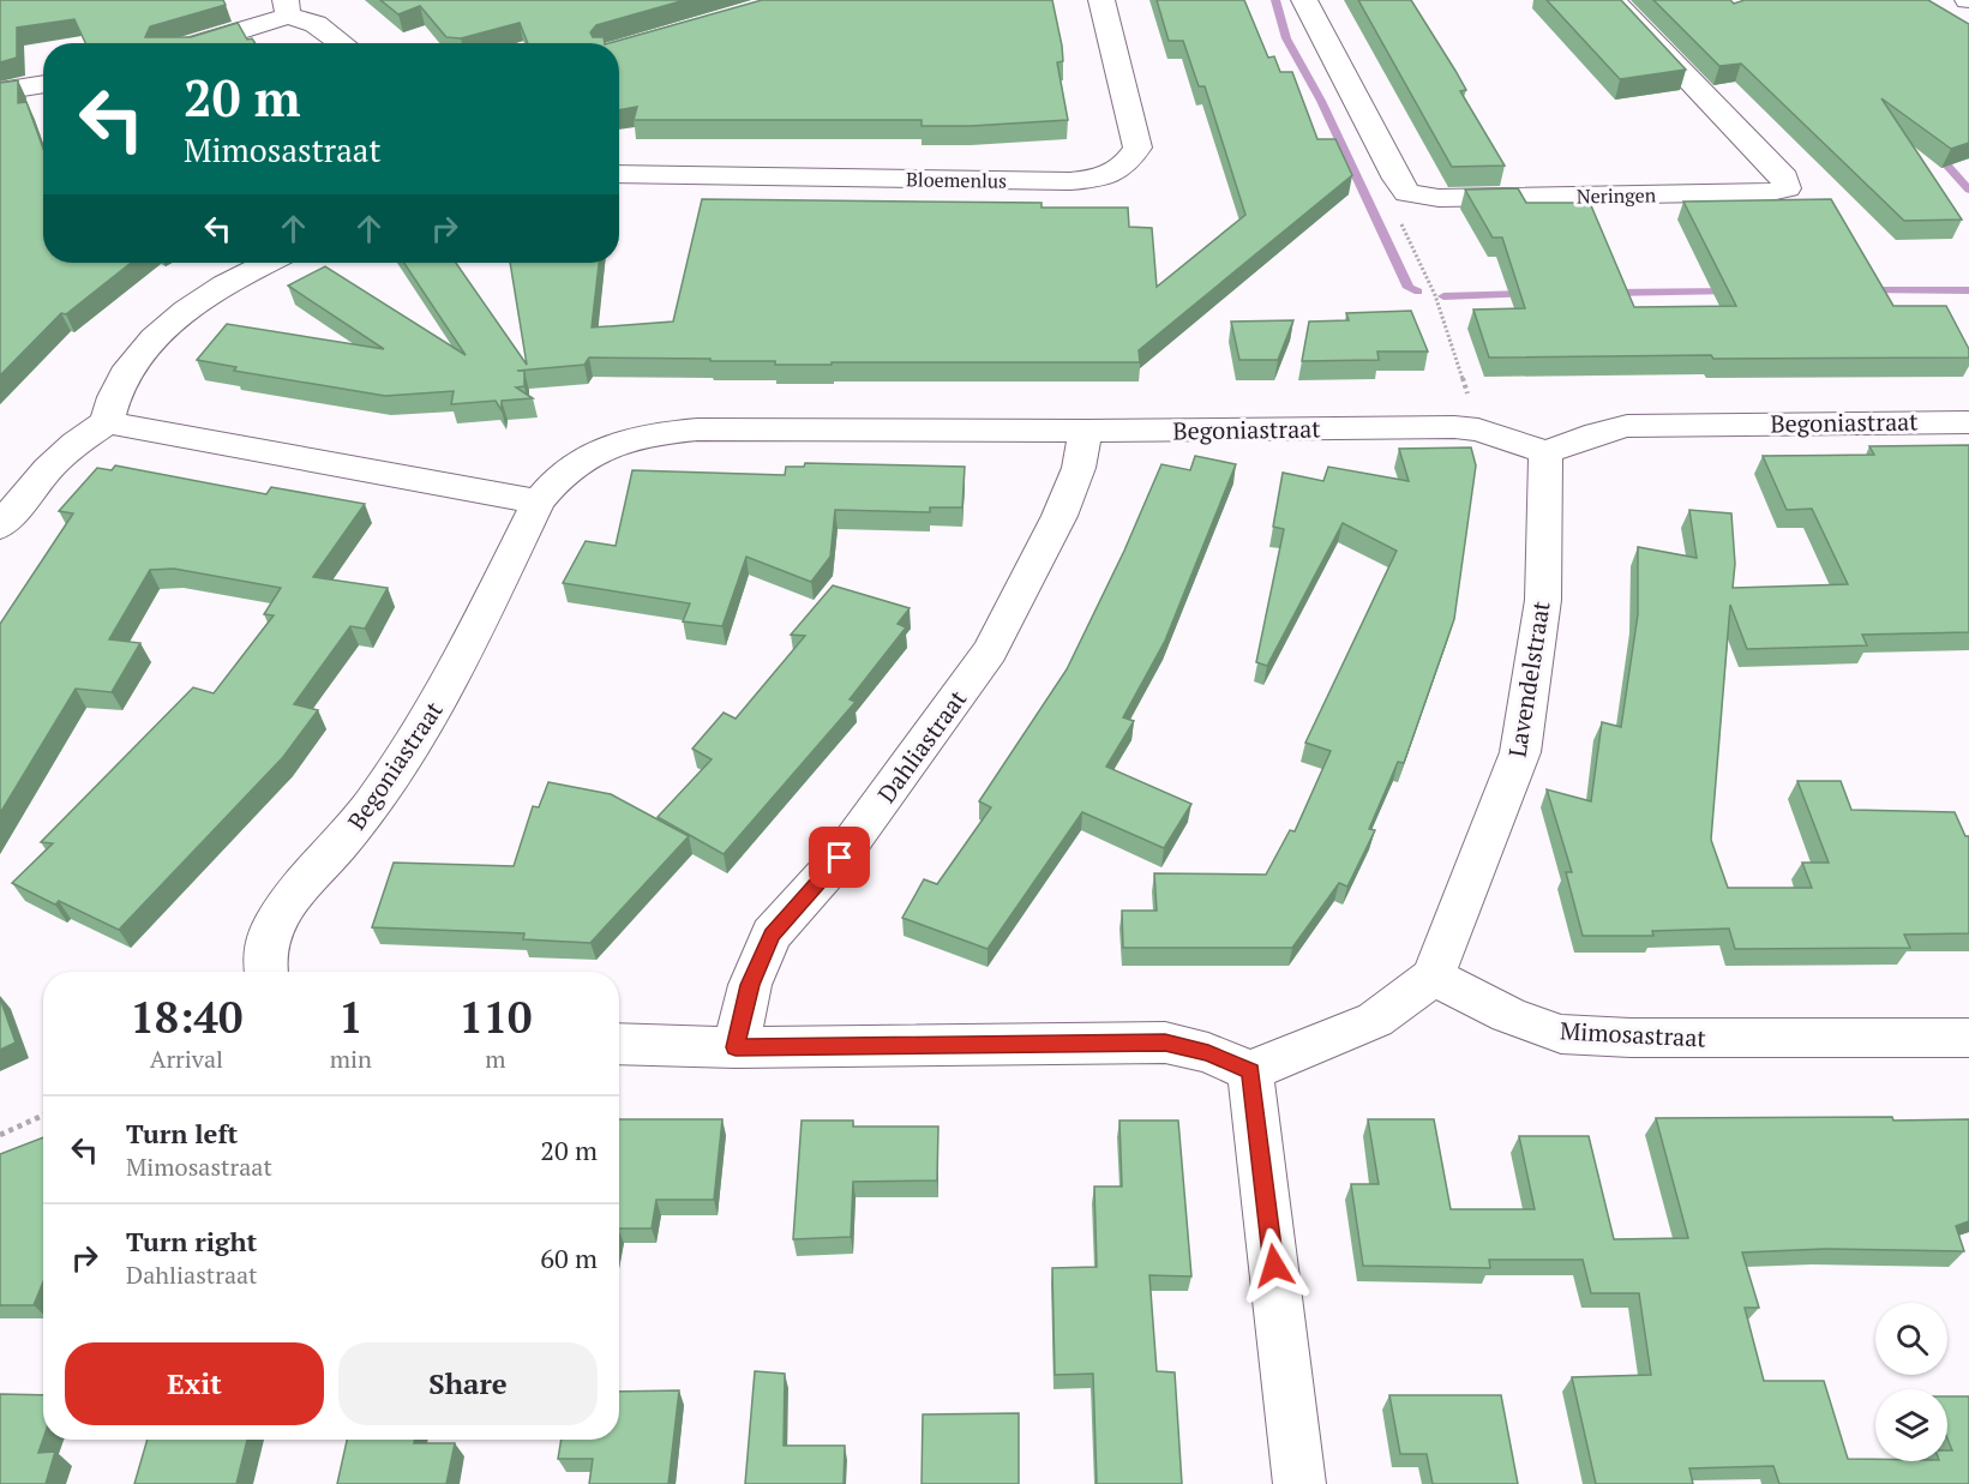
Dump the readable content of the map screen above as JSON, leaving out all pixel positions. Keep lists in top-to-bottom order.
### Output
{
  "streets": {
    "street": [
      "Bloemenlus",
      "Neringen",
      "Begoniastraat",
      "Lavendelstraat",
      "Dahliastraat",
      "Mimosastraat"
    ]
  },
  "crossings": [
    ["Begoniastraat", "Lavendelstraat"],
    ["Begoniastraat", "Dahliastraat"],
    ["Lavendelstraat", "Mimosastraat"]
  ],
  "page": {
    "turn": ["20 m", "Mimosastraat"],
    "eta": [
      "18:40",
      "Arrival",
      "1",
      "min",
      "110",
      "m"
    ],
    "list": [
      {
        "name": "Turn left",
        "note": "Mimosastraat",
        "value": "20 m"
      },
      {
        "name": "Turn right",
        "note": "Dahliastraat",
        "value": "60 m"
      }
    ],
    "buttons": ["Exit", "Share"]
  }
}
